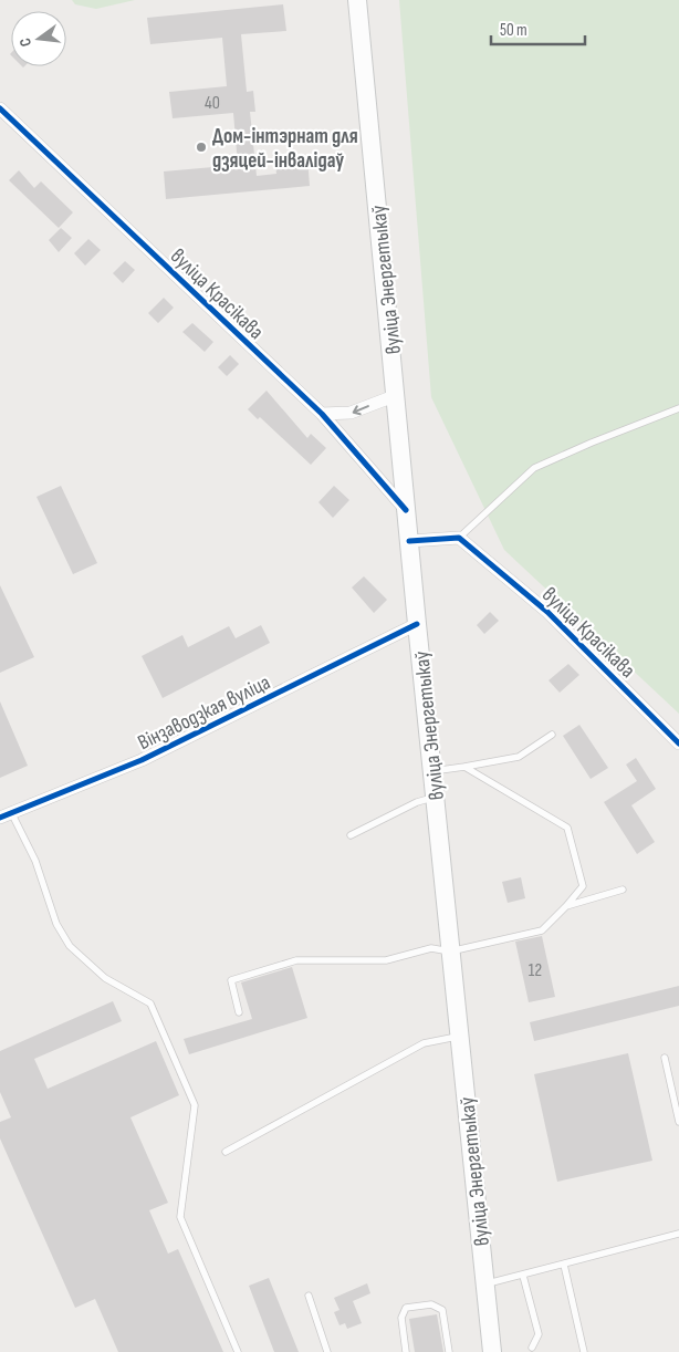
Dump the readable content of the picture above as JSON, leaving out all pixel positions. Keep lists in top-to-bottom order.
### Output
{
  "streets": {
    "main road": ["вуліца Энергетыкаў"],
    "street": ["вуліца Красікава", "Вінзаводзкая вуліца"]
  },
  "crossings": [
    ["вуліца Энергетыкаў", "вуліца Красікава"],
    ["вуліца Энергетыкаў", "Вінзаводзкая вуліца"]
  ],
  "places": ["Дом-інтэрнат для дзяцей-інвалідаў"],
  "house_numbers": ["40", "12"],
  "scale_bar": "50 m",
  "north": "left"
}
